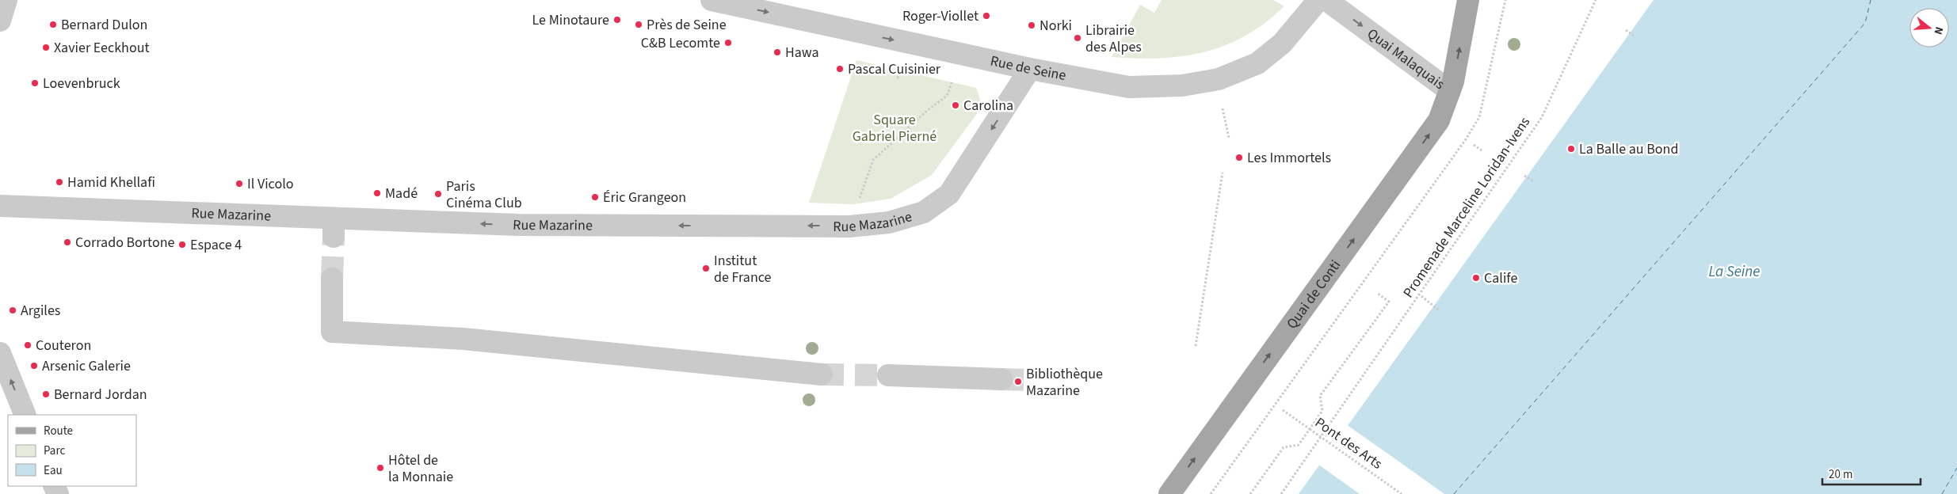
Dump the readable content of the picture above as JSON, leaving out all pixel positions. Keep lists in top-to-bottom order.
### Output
{
  "streets": {
    "main road": ["Quai Malaquais", "Quai de Conti"],
    "street": ["Rue de Seine", "Rue Mazarine"],
    "path": ["Promenade Marceline Loridan-Ivens", "Pont des Arts"]
  },
  "crossings": [
    ["Quai Malaquais", "Quai de Conti"],
    ["Rue de Seine", "Rue Mazarine"]
  ],
  "one_way": ["Rue de Seine", "Rue Mazarine", "Quai de Conti"],
  "water": ["La Seine"],
  "parks": ["Square Gabriel Pierné"],
  "places": [
    "Roger-Viollet",
    "Le Minotaure",
    "Bernard Dulon",
    "Près de Seine",
    "Norki",
    "Librairie des Alpes",
    "C&B Lecomte",
    "Xavier Eeckhout",
    "Hawa",
    "Pascal Cuisinier",
    "Loevenbruck",
    "Carolina",
    "La Balle au Bond",
    "Les Immortels",
    "Hamid Khellafi",
    "Il Vicolo",
    "Madé",
    "Paris Cinéma Club",
    "Éric Grangeon",
    "Corrado Bortone",
    "Espace 4",
    "Institut de France",
    "Calife",
    "Argiles",
    "Couteron",
    "Arsenic Galerie",
    "Bibliothèque Mazarine",
    "Bernard Jordan",
    "Hôtel de la Monnaie"
  ],
  "legend": ["Route", "Parc", "Eau"],
  "scale_bar": "20 m",
  "north": "right"
}
